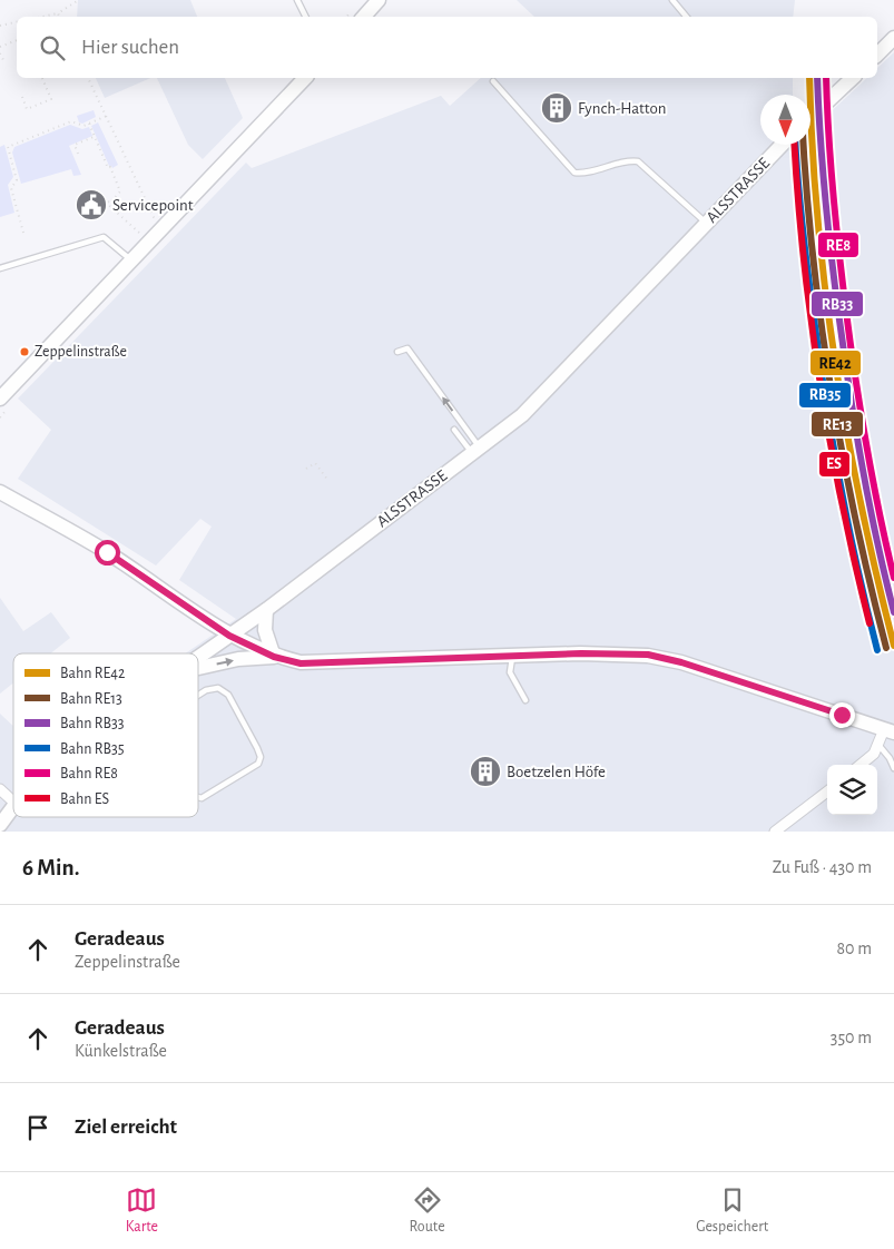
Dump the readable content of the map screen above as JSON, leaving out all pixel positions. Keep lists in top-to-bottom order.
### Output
{
  "streets": {
    "street": ["ALSSTRASSE"]
  },
  "places": {
    "building": ["Fynch-Hatton", "Boetzelen Höfe"],
    "public building": ["Servicepoint"],
    "other": ["Zeppelinstraße"]
  },
  "lines": [
    "rail line RE42",
    "rail line RB33",
    "rail line RE8",
    "rail line RE13",
    "rail line RB35",
    "rail line ES"
  ],
  "legend": [
    "Bahn RE42",
    "Bahn RE13",
    "Bahn RB33",
    "Bahn RB35",
    "Bahn RE8",
    "Bahn ES"
  ],
  "north": "bottom",
  "page": {
    "search": "Hier suchen",
    "heading": ["6 Min.", "Zu Fuß · 430 m"],
    "list": [
      ["Geradeaus", "Zeppelinstraße", "80 m"],
      ["Geradeaus", "Künkelstraße", "350 m"],
      "Ziel erreicht"
    ],
    "nav": ["Karte", "Route", "Gespeichert"]
  }
}
